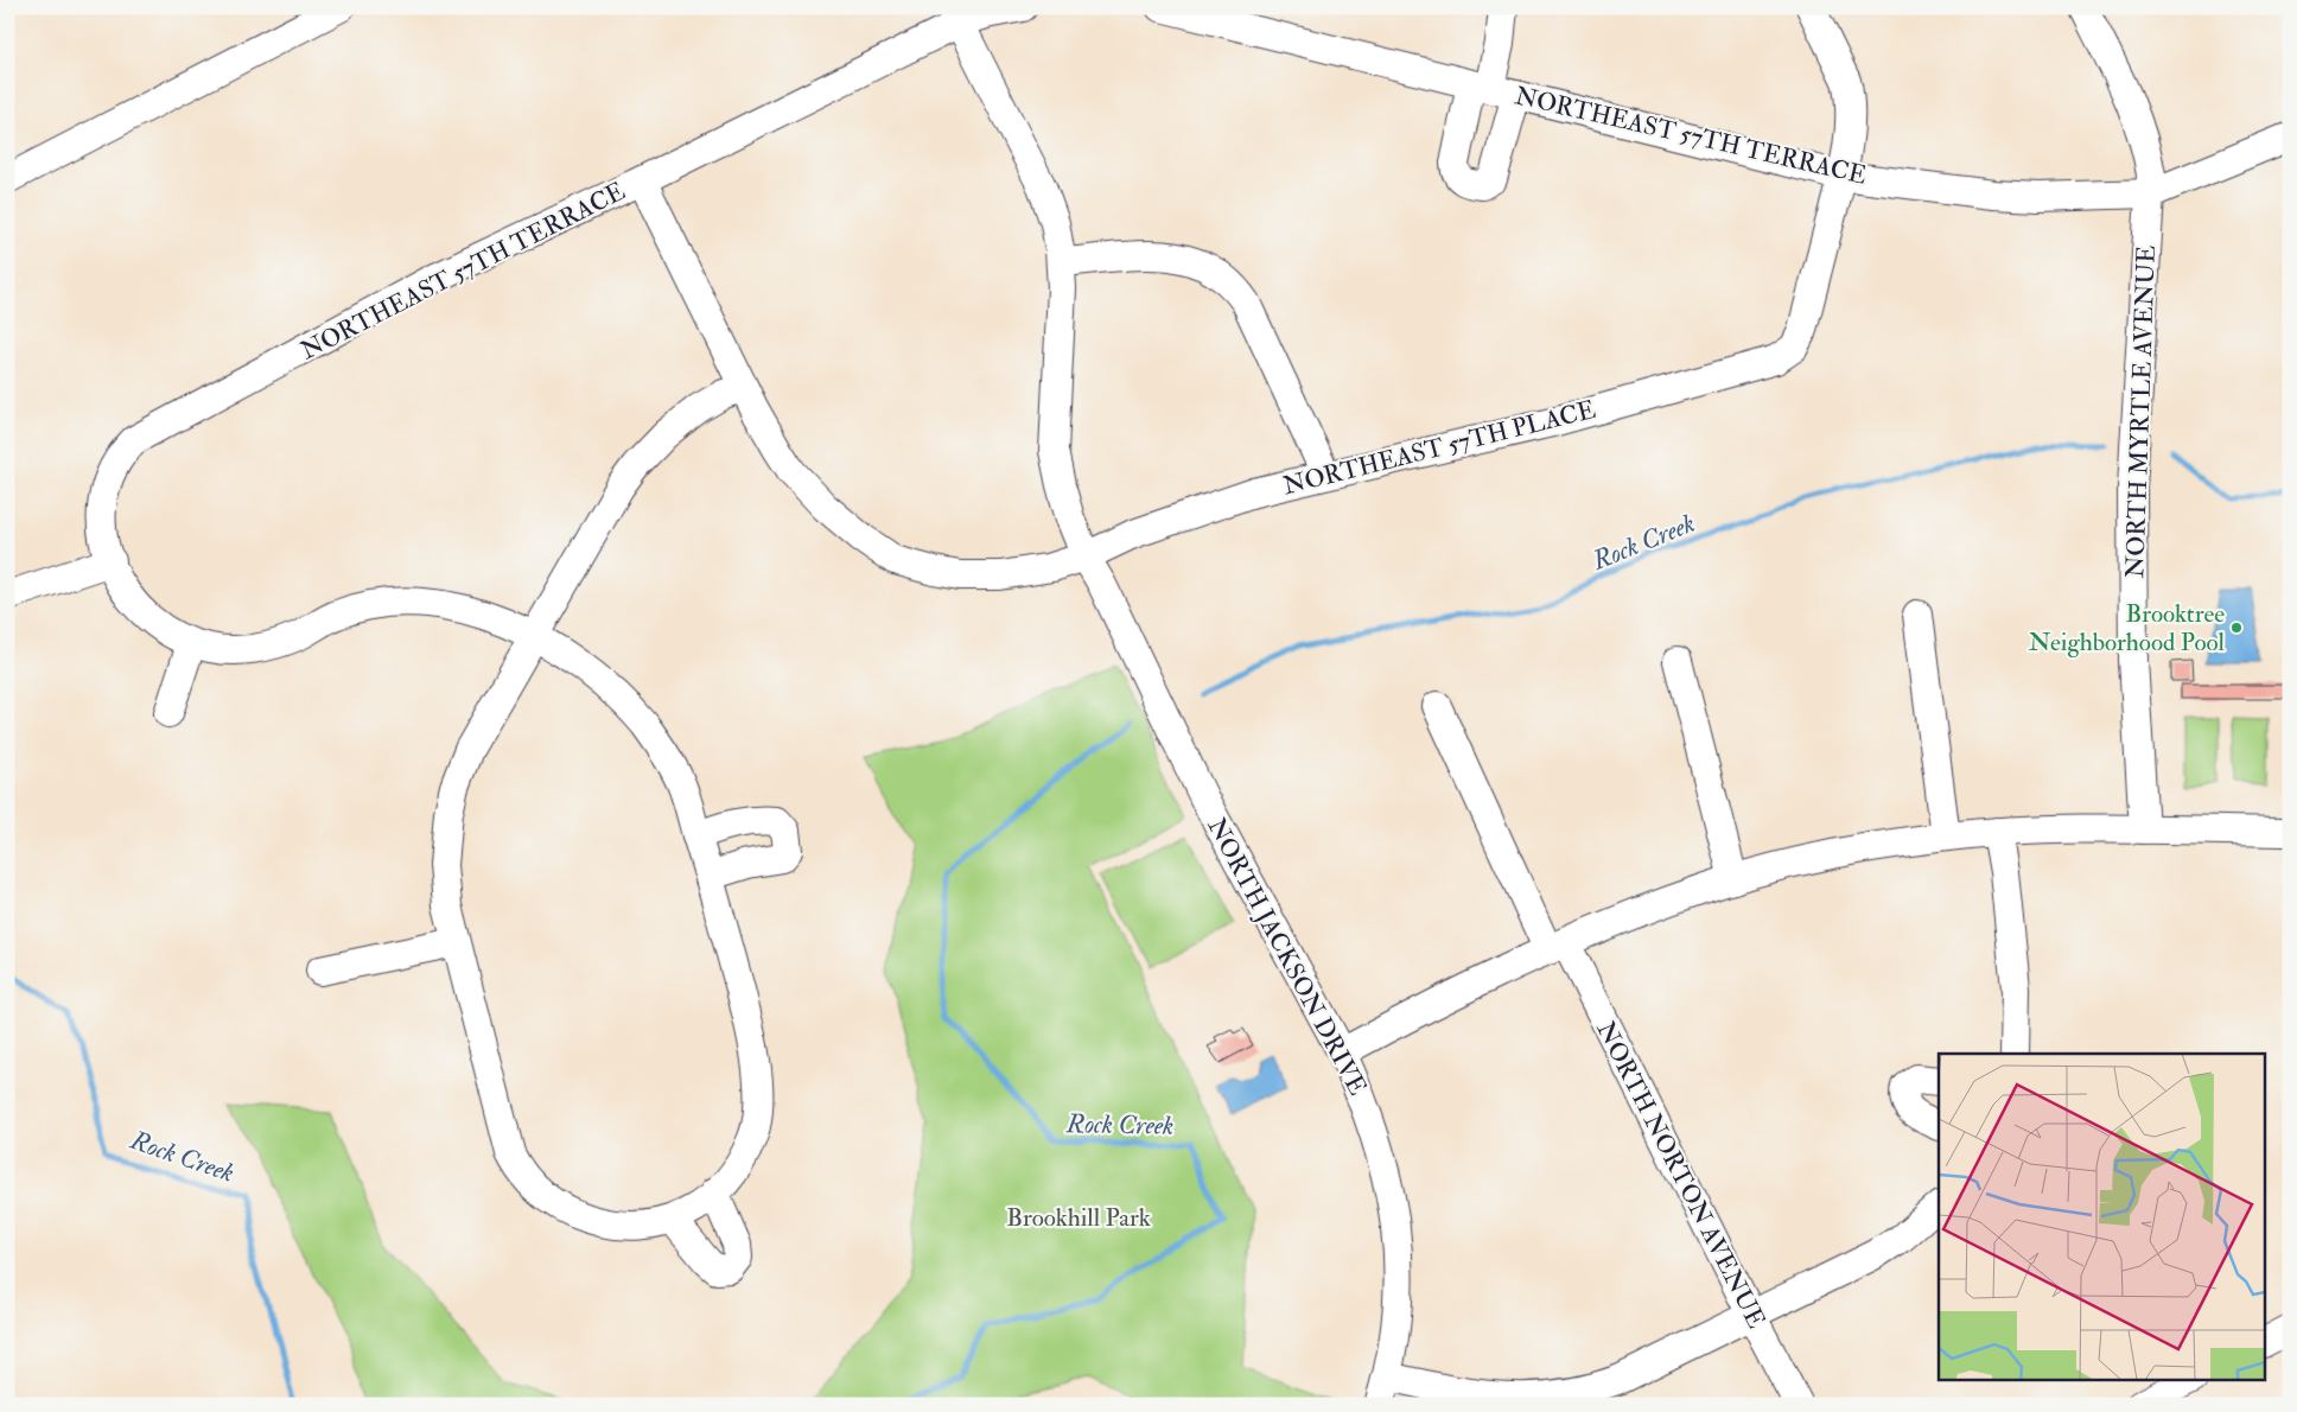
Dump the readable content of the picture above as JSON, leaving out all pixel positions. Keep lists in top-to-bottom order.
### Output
{
  "streets": {
    "street": [
      "NORTHEAST 57TH TERRACE",
      "NORTH MYRTLE AVENUE",
      "NORTHEAST 57TH PLACE",
      "NORTH JACKSON DRIVE",
      "NORTH NORTON AVENUE"
    ]
  },
  "crossings": [
    ["NORTHEAST 57TH TERRACE", "NORTH MYRTLE AVENUE"],
    ["NORTHEAST 57TH TERRACE", "NORTHEAST 57TH PLACE"],
    ["NORTHEAST 57TH TERRACE", "NORTH JACKSON DRIVE"],
    ["NORTHEAST 57TH PLACE", "NORTH JACKSON DRIVE"]
  ],
  "water": ["Rock Creek"],
  "parks": ["Brookhill Park"],
  "places": ["Brooktree Neighborhood Pool"]
}
